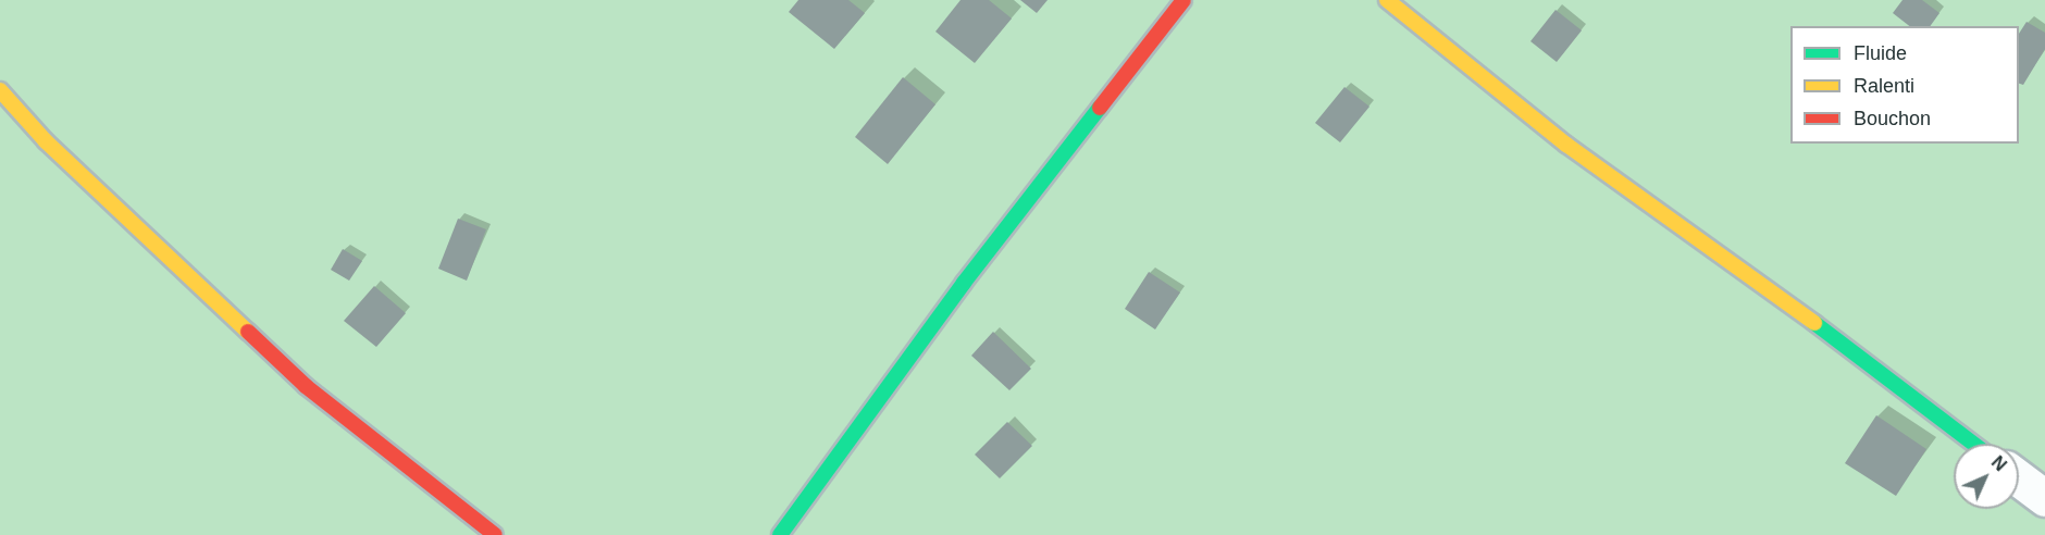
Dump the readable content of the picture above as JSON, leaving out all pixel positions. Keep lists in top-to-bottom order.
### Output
{
  "legend": ["Fluide", "Ralenti", "Bouchon"],
  "north": "top right"
}
